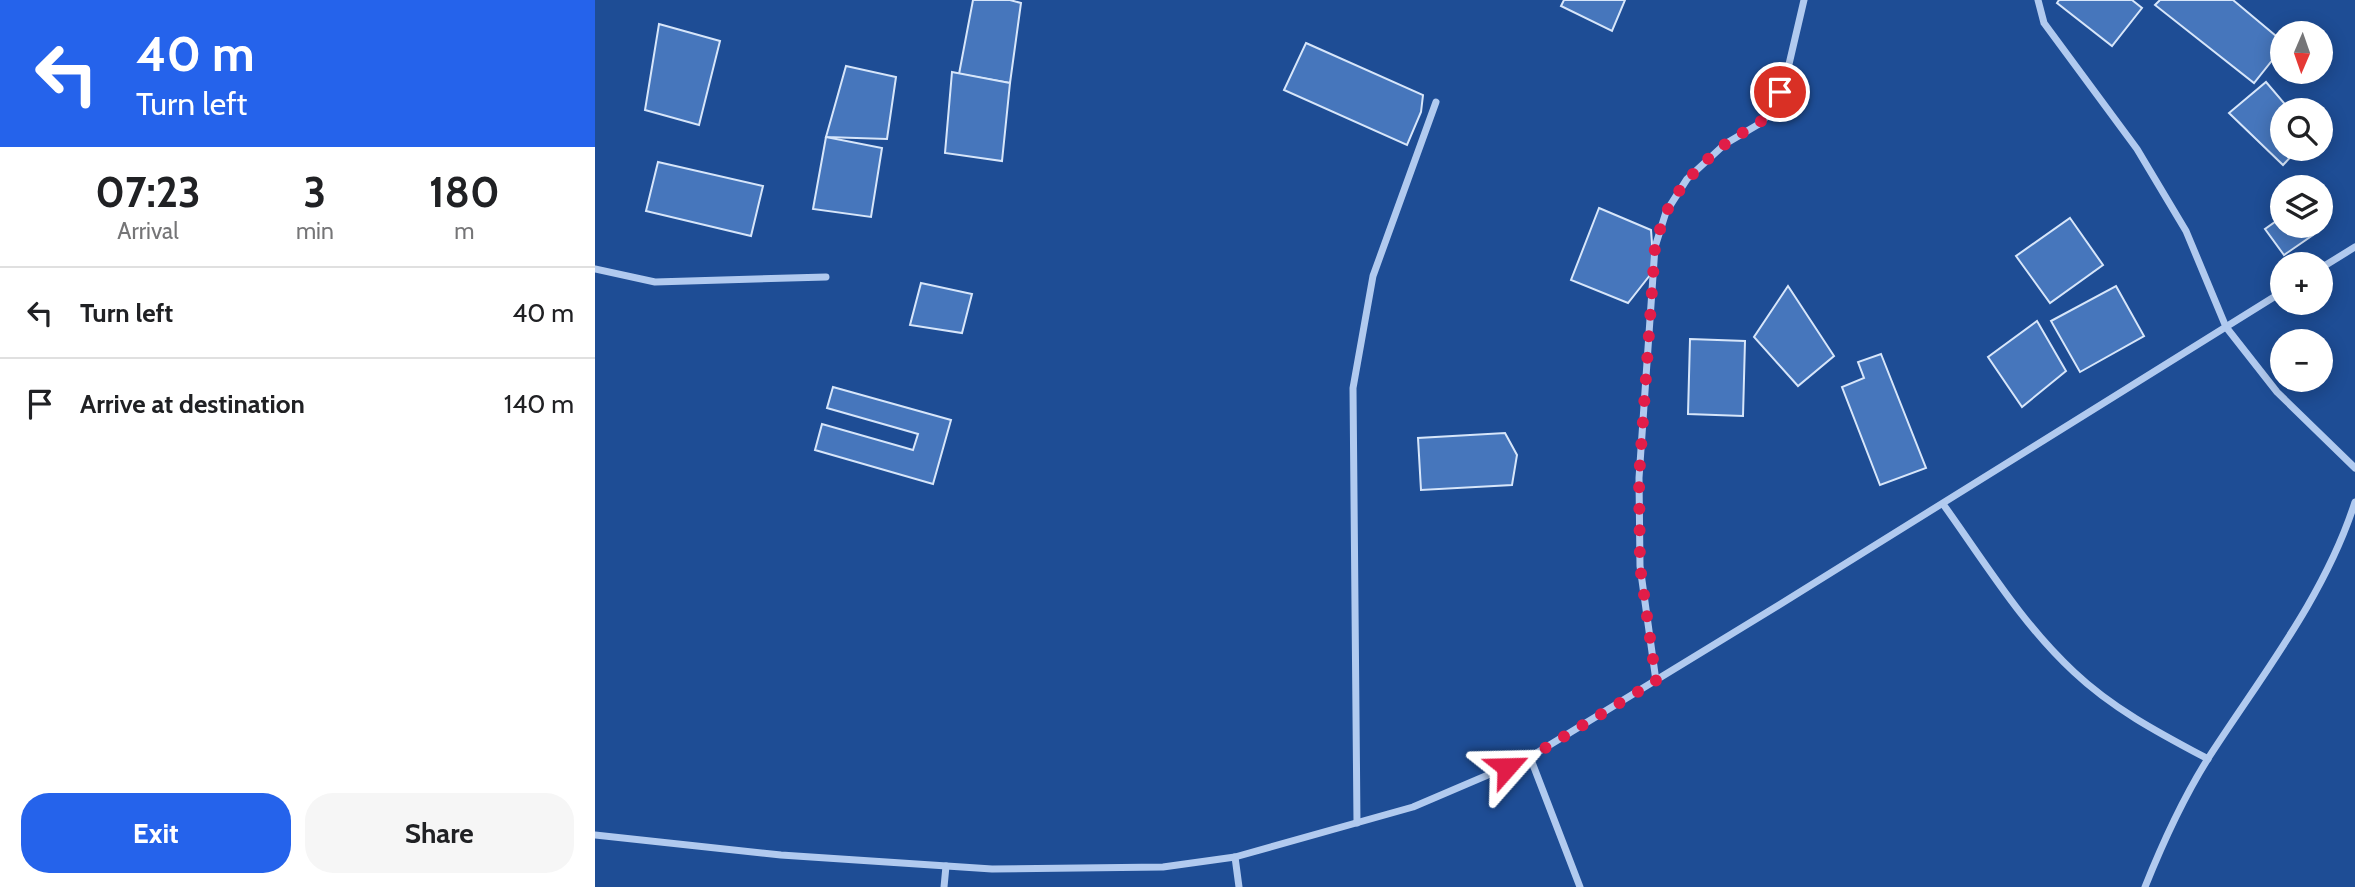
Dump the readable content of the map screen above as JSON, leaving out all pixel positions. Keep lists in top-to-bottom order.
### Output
{
  "north": "bottom",
  "page": {
    "turn": ["40 m", "Turn left"],
    "map_buttons": ["+", "−"],
    "eta": [
      "07:23",
      "Arrival",
      "3",
      "min",
      "180",
      "m"
    ],
    "list": [
      {
        "name": "Turn left",
        "value": "40 m"
      },
      {
        "name": "Arrive at destination",
        "value": "140 m"
      }
    ],
    "buttons": ["Exit", "Share"]
  }
}
